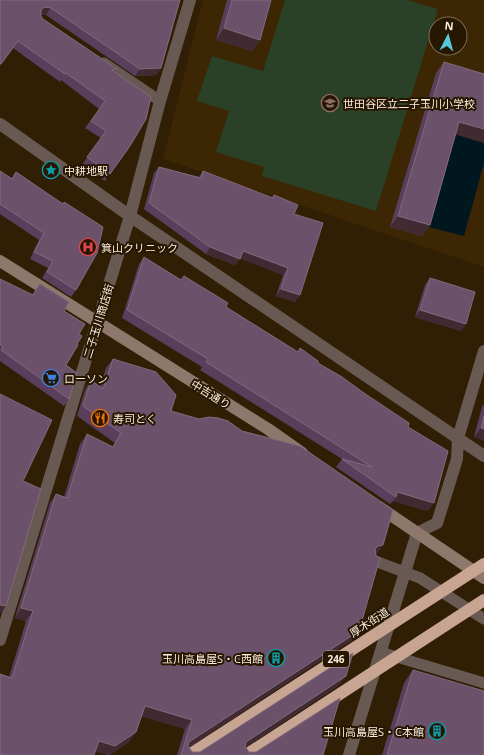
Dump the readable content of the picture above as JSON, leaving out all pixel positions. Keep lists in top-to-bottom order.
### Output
{
  "streets": {
    "highway": ["厚木街道", "246"],
    "street": ["二子玉川商店街", "中吉通り"]
  },
  "crossings": [
    ["二子玉川商店街", "中吉通り"]
  ],
  "places": {
    "school or university": ["世田谷区立二子玉川小学校"],
    "place": ["中耕地駅"],
    "hospital": ["箕山クリニック"],
    "supermarket": ["ローソン"],
    "restaurant": ["寿司とく"],
    "building": ["玉川高島屋S・C西館", "玉川高島屋S・C本館"]
  },
  "north": "top"
}
